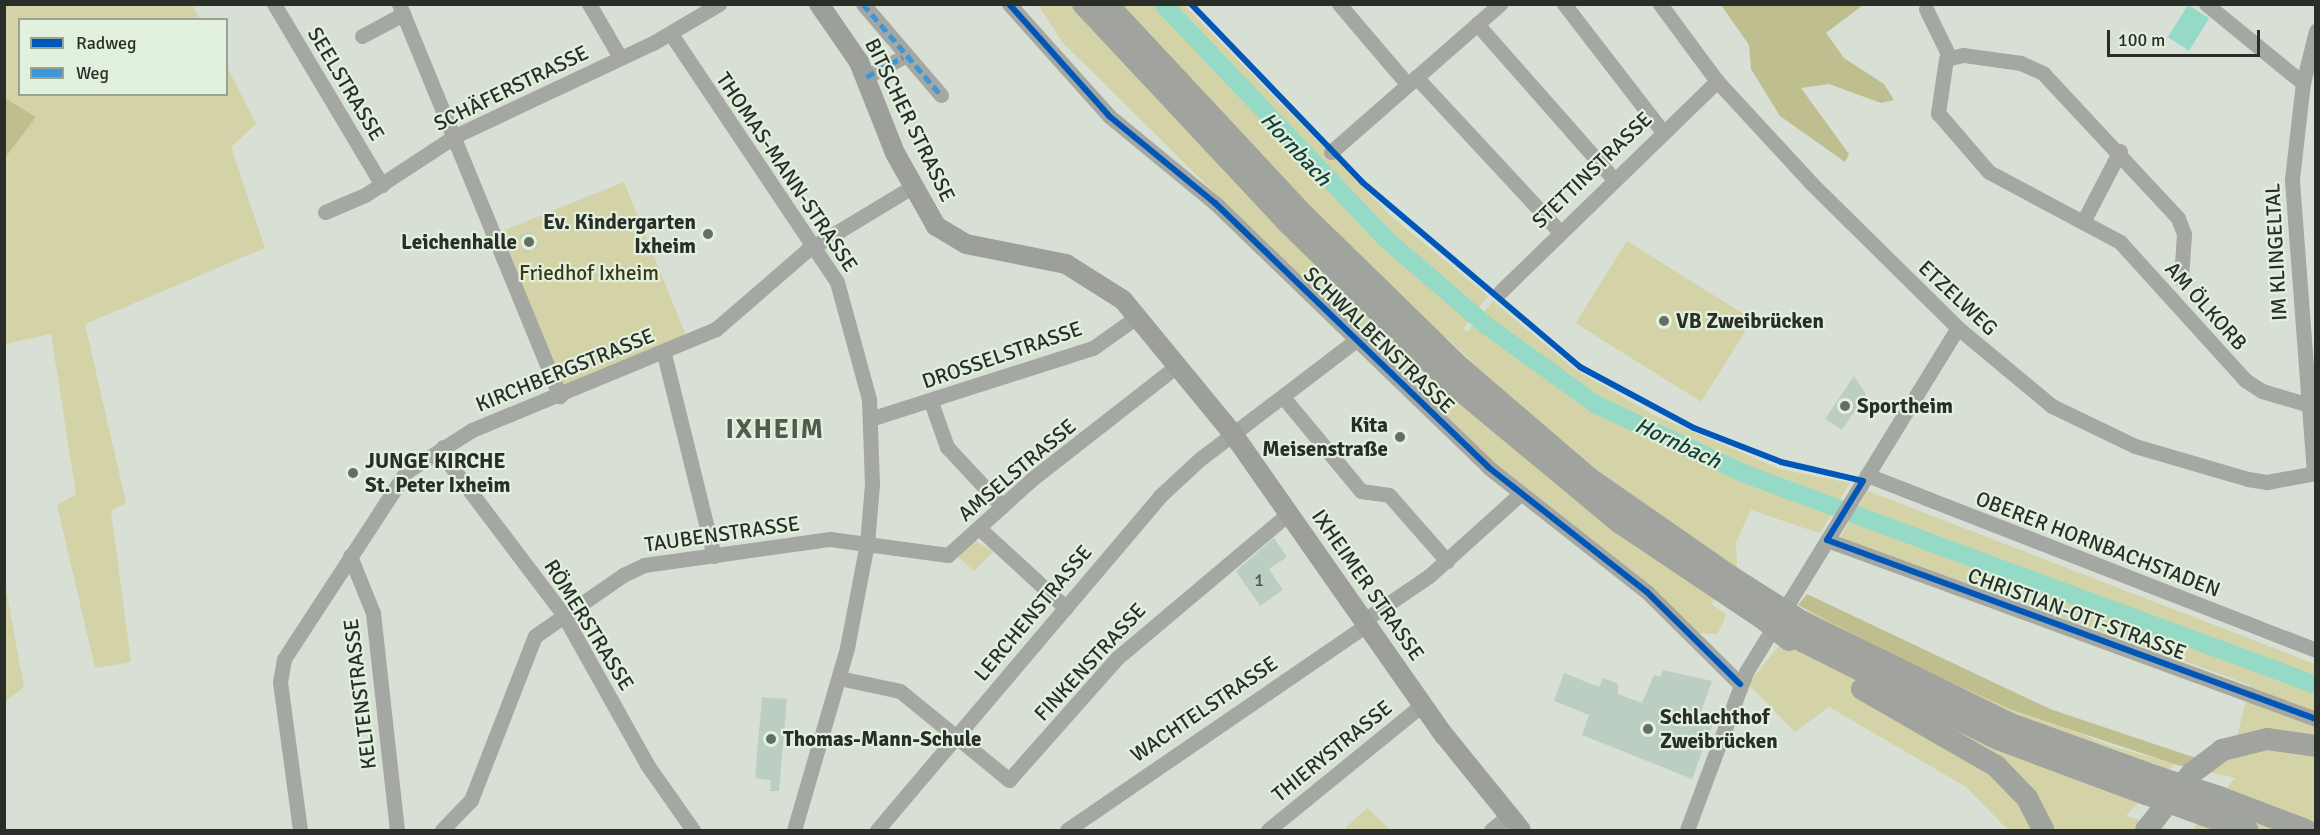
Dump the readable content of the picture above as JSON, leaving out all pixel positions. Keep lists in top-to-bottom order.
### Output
{
  "streets": {
    "main road": ["BITSCHER STRASSE", "IXHEIMER STRASSE"],
    "street": [
      "SEELSTRASSE",
      "SCHÄFERSTRASSE",
      "STETTINSTRASSE",
      "THOMAS-MANN-STRASSE",
      "IM KLINGELTAL",
      "ETZELWEG",
      "AM ÖLKORB",
      "SCHWALBENSTRASSE",
      "DROSSELSTRASSE",
      "KIRCHBERGSTRASSE",
      "AMSELSTRASSE",
      "TAUBENSTRASSE",
      "OBERER HORNBACHSTADEN",
      "LERCHENSTRASSE",
      "CHRISTIAN-OTT-STRASSE",
      "RÖMERSTRASSE",
      "FINKENSTRASSE",
      "KELTENSTRASSE",
      "WACHTELSTRASSE",
      "THIERYSTRASSE"
    ]
  },
  "crossings": [
    ["SEELSTRASSE", "SCHÄFERSTRASSE"],
    ["SCHÄFERSTRASSE", "THOMAS-MANN-STRASSE"],
    ["BITSCHER STRASSE", "DROSSELSTRASSE"],
    ["BITSCHER STRASSE", "KIRCHBERGSTRASSE"],
    ["BITSCHER STRASSE", "AMSELSTRASSE"],
    ["BITSCHER STRASSE", "IXHEIMER STRASSE"],
    ["STETTINSTRASSE", "ETZELWEG"],
    ["THOMAS-MANN-STRASSE", "DROSSELSTRASSE"],
    ["THOMAS-MANN-STRASSE", "KIRCHBERGSTRASSE"],
    ["THOMAS-MANN-STRASSE", "AMSELSTRASSE"],
    ["THOMAS-MANN-STRASSE", "TAUBENSTRASSE"],
    ["IM KLINGELTAL", "ETZELWEG"],
    ["IM KLINGELTAL", "AM ÖLKORB"],
    ["SCHWALBENSTRASSE", "LERCHENSTRASSE"],
    ["SCHWALBENSTRASSE", "WACHTELSTRASSE"],
    ["KIRCHBERGSTRASSE", "RÖMERSTRASSE"],
    ["KIRCHBERGSTRASSE", "KELTENSTRASSE"],
    ["AMSELSTRASSE", "TAUBENSTRASSE"],
    ["AMSELSTRASSE", "IXHEIMER STRASSE"],
    ["TAUBENSTRASSE", "RÖMERSTRASSE"],
    ["IXHEIMER STRASSE", "LERCHENSTRASSE"],
    ["IXHEIMER STRASSE", "FINKENSTRASSE"],
    ["IXHEIMER STRASSE", "WACHTELSTRASSE"],
    ["IXHEIMER STRASSE", "THIERYSTRASSE"],
    ["LERCHENSTRASSE", "FINKENSTRASSE"]
  ],
  "districts": ["IXHEIM"],
  "water": ["Hornbach"],
  "parks": ["Friedhof Ixheim"],
  "places": [
    "Ev. Kindergarten Ixheim",
    "Leichenhalle",
    "VB Zweibrücken",
    "Sportheim",
    "Kita Meisenstraße",
    "JUNGE KIRCHE St. Peter Ixheim",
    "Schlachthof Zweibrücken",
    "Thomas-Mann-Schule"
  ],
  "house_numbers": ["1"],
  "legend": ["Radweg", "Weg"],
  "scale_bar": "100 m"
}
